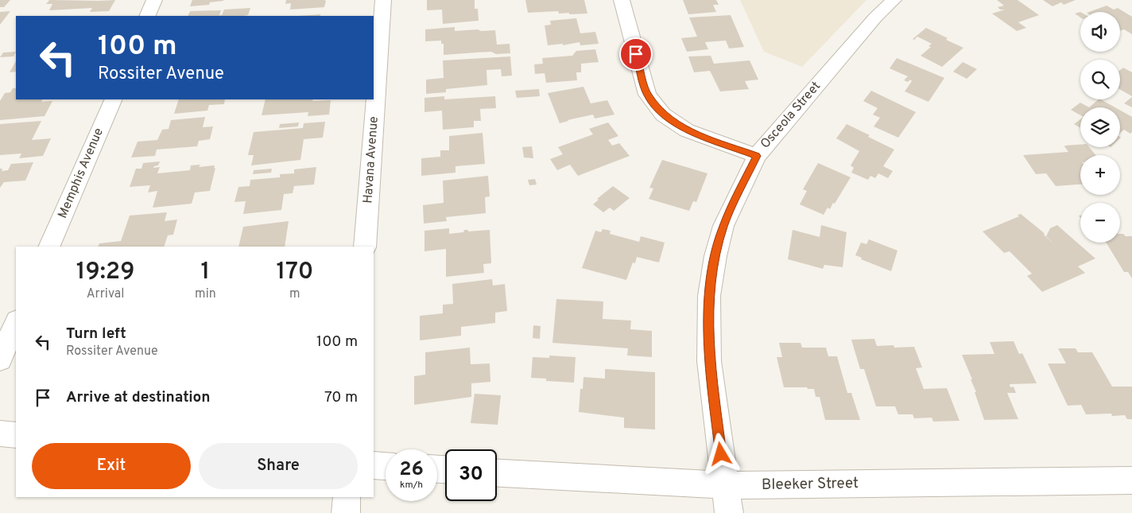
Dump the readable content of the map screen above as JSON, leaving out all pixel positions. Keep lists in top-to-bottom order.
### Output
{
  "streets": {
    "street": [
      "Osceola Street",
      "Havana Avenue",
      "Memphis Avenue",
      "Bleeker Street"
    ]
  },
  "crossings": [
    ["Osceola Street", "Bleeker Street"]
  ],
  "page": {
    "map_buttons": ["+", "−"],
    "turn": ["100 m", "Rossiter Avenue"],
    "eta": [
      "19:29",
      "Arrival",
      "1",
      "min",
      "170",
      "m"
    ],
    "list": [
      {
        "name": "Turn left",
        "note": "Rossiter Avenue",
        "value": "100 m"
      },
      {
        "name": "Arrive at destination",
        "value": "70 m"
      }
    ],
    "buttons": ["Exit", "Share"],
    "speed": "26 km/h",
    "limit": "30"
  }
}
